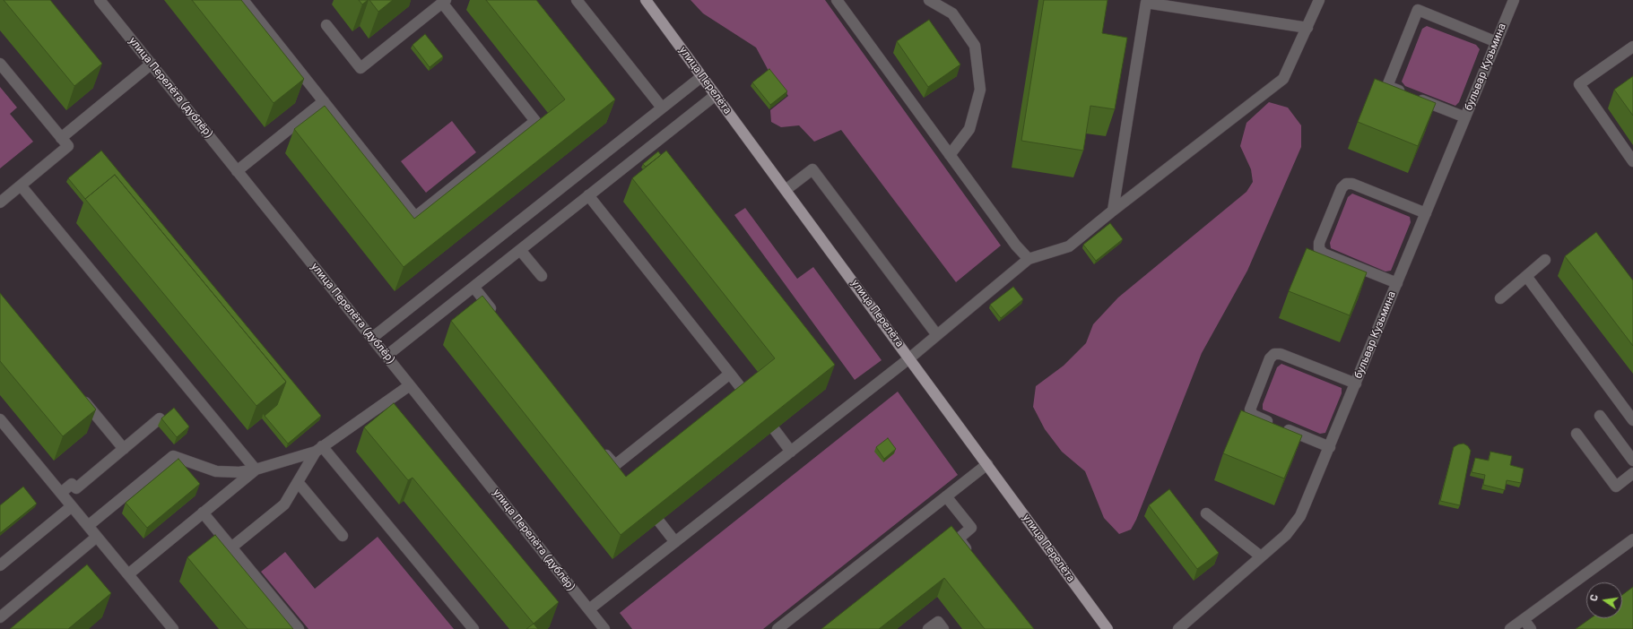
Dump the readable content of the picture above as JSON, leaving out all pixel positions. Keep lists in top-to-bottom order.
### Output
{
  "streets": {
    "main road": ["улица Перелёта"],
    "street": ["бульвар Кузьмина", "улица Перелёта (дублёр)"]
  },
  "north": "left"
}
